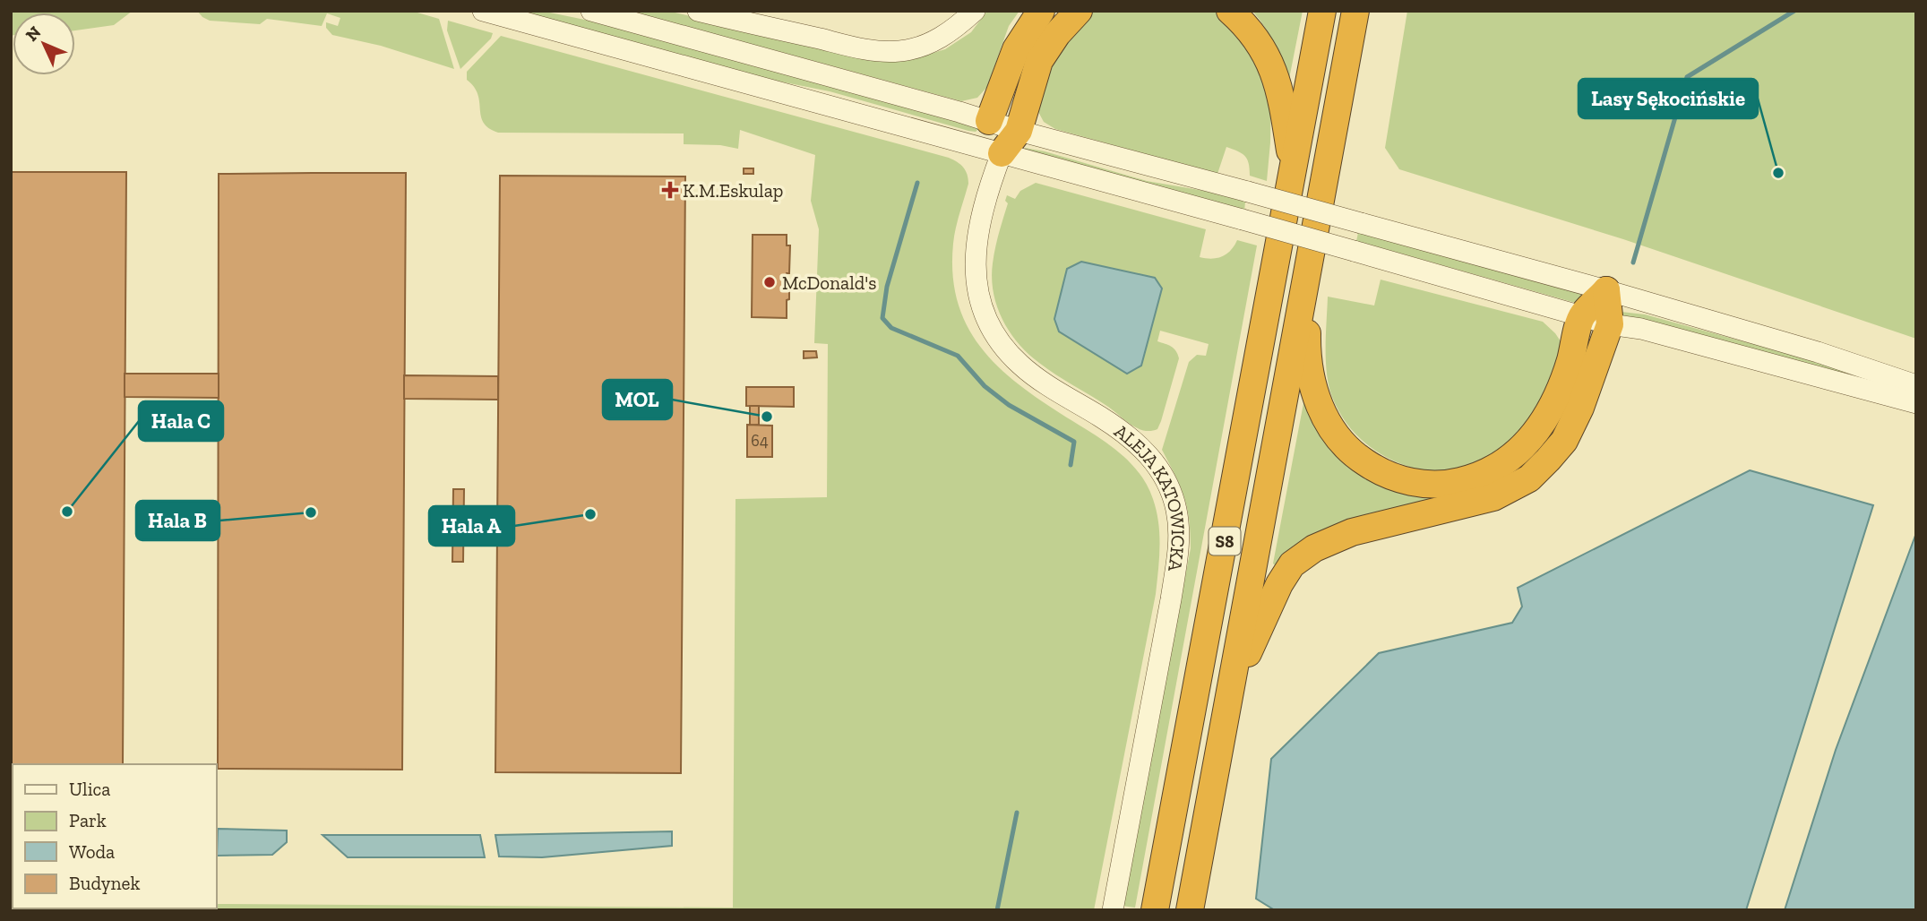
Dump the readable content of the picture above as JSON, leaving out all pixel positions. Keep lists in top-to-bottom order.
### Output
{
  "streets": {
    "highway": ["S8"],
    "street": ["ALEJA KATOWICKA"]
  },
  "places": {
    "other": [
      "Lasy Sękocińskie",
      "McDonald's",
      "MOL",
      "Hala C",
      "Hala B",
      "Hala A"
    ],
    "health": ["K.M.Eskulap"]
  },
  "house_numbers": ["64"],
  "legend": [
    "Ulica",
    "Park",
    "Woda",
    "Budynek"
  ],
  "north": "top left"
}
